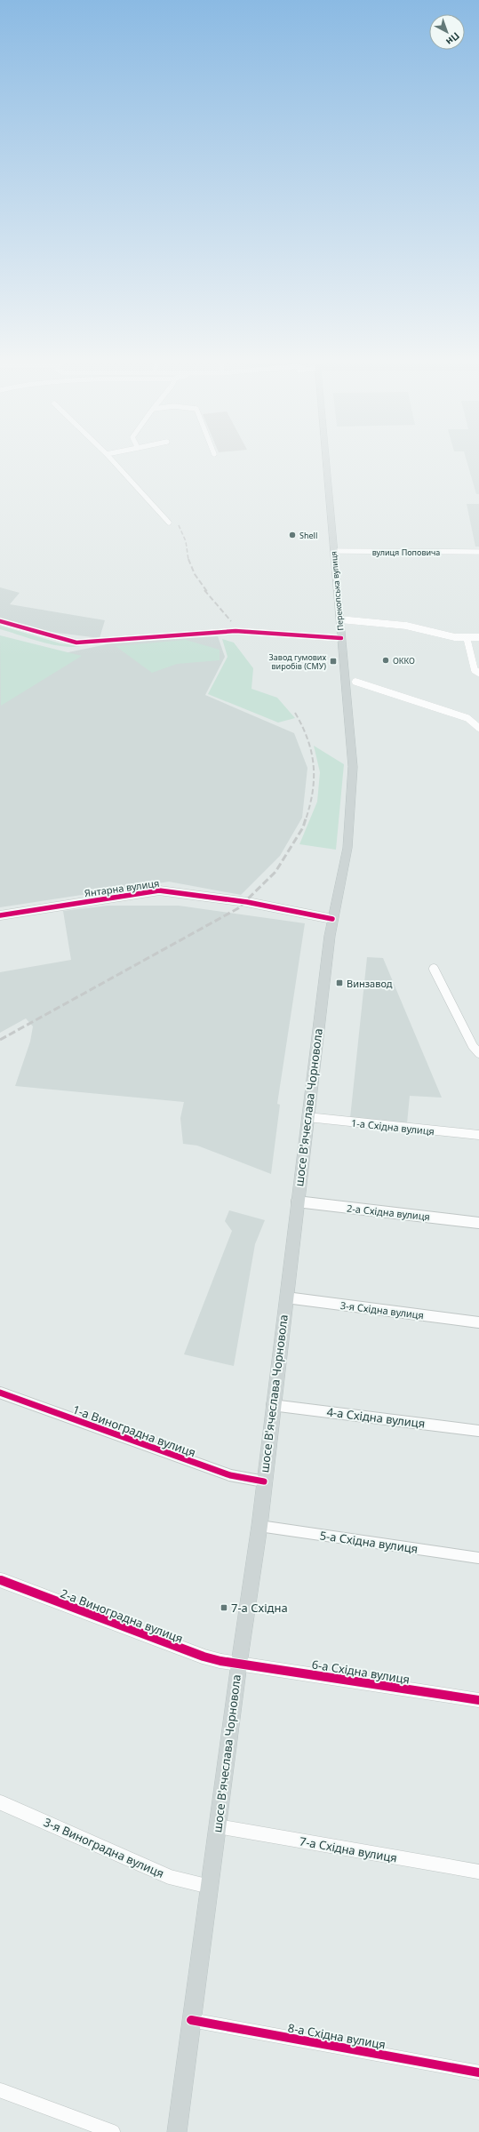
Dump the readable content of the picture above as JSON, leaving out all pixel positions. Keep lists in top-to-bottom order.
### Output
{
  "streets": {
    "main road": ["Перекопська вулиця", "шосе В'ячеслава Чорновола"],
    "street": [
      "вулиця Поповича",
      "Янтарна вулиця",
      "1-а Східна вулиця",
      "2-а Східна вулиця",
      "3-я Східна вулиця",
      "4-а Східна вулиця",
      "1-а Виноградна вулиця",
      "5-а Східна вулиця",
      "2-а Виноградна вулиця",
      "6-а Східна вулиця",
      "3-я Виноградна вулиця",
      "7-а Східна вулиця",
      "8-а Східна вулиця"
    ]
  },
  "crossings": [
    ["вулиця Поповича", "Перекопська вулиця"],
    ["Перекопська вулиця", "шосе В'ячеслава Чорновола"],
    ["Янтарна вулиця", "шосе В'ячеслава Чорновола"],
    ["шосе В'ячеслава Чорновола", "1-а Східна вулиця"],
    ["шосе В'ячеслава Чорновола", "2-а Східна вулиця"],
    ["шосе В'ячеслава Чорновола", "3-я Східна вулиця"],
    ["шосе В'ячеслава Чорновола", "4-а Східна вулиця"],
    ["шосе В'ячеслава Чорновола", "1-а Виноградна вулиця"],
    ["шосе В'ячеслава Чорновола", "5-а Східна вулиця"],
    ["шосе В'ячеслава Чорновола", "2-а Виноградна вулиця"],
    ["шосе В'ячеслава Чорновола", "6-а Східна вулиця"],
    ["шосе В'ячеслава Чорновола", "3-я Виноградна вулиця"],
    ["шосе В'ячеслава Чорновола", "7-а Східна вулиця"],
    ["шосе В'ячеслава Чорновола", "8-а Східна вулиця"],
    ["2-а Виноградна вулиця", "6-а Східна вулиця"]
  ],
  "places": {
    "other": ["Shell", "ОККО"],
    "transit": ["Завод гумових виробів (СМУ)", "Винзавод", "7-а Східна"]
  },
  "north": "bottom right"
}
